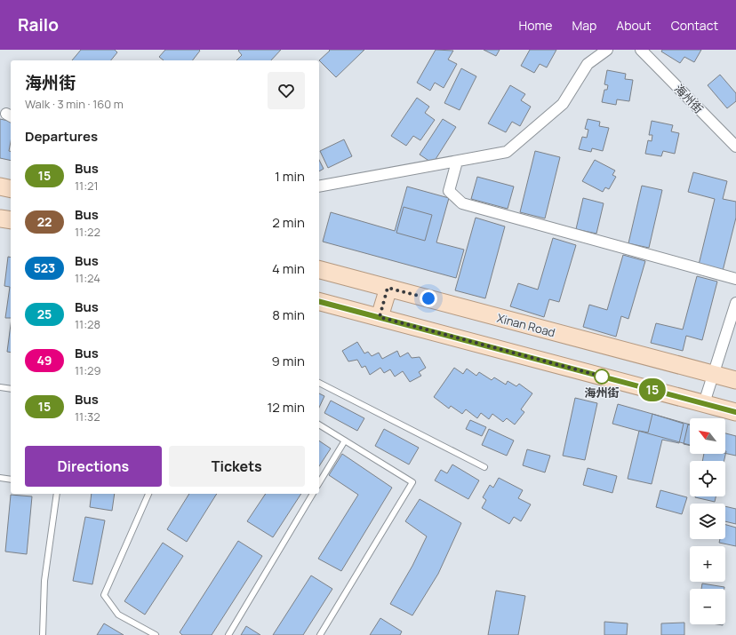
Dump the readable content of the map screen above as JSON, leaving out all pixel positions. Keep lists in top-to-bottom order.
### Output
{
  "streets": {
    "main road": ["Xinan Road"],
    "street": ["海州街"]
  },
  "places": ["海州街"],
  "lines": ["bus line 15"],
  "north": "top left",
  "page": {
    "header": "Railo",
    "nav": [
      "Home",
      "Map",
      "About",
      "Contact"
    ],
    "on_map": "15",
    "heading": [
      ["海州街", "Walk · 3 min · 160 m"],
      "Departures"
    ],
    "list": [
      {
        "mark": "15",
        "name": "Bus",
        "note": "11:21",
        "value": "1 min"
      },
      {
        "mark": "22",
        "name": "Bus",
        "note": "11:22",
        "value": "2 min"
      },
      {
        "mark": "523",
        "name": "Bus",
        "note": "11:24",
        "value": "4 min"
      },
      {
        "mark": "25",
        "name": "Bus",
        "note": "11:28",
        "value": "8 min"
      },
      {
        "mark": "49",
        "name": "Bus",
        "note": "11:29",
        "value": "9 min"
      },
      {
        "mark": "15",
        "name": "Bus",
        "note": "11:32",
        "value": "12 min"
      }
    ],
    "map_buttons": ["+", "−"],
    "buttons": ["Directions", "Tickets"]
  }
}
